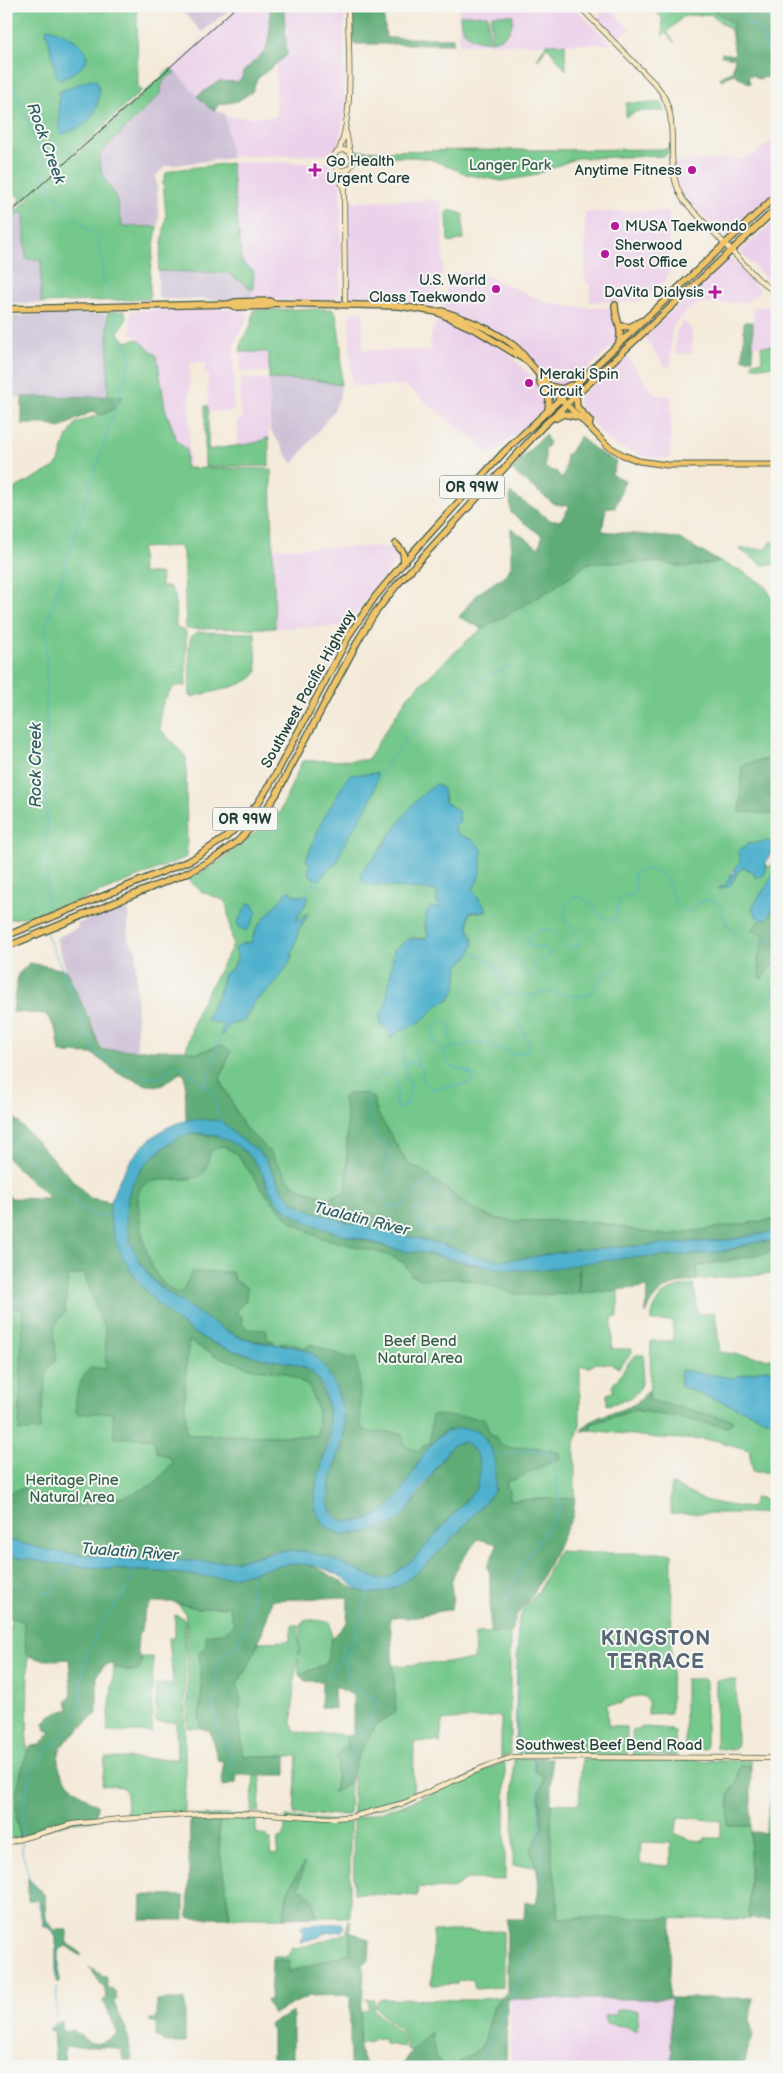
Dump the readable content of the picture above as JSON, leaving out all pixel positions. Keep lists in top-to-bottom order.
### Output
{
  "streets": {
    "highway": ["OR 99W", "Southwest Pacific Highway"],
    "main road": ["Southwest Beef Bend Road"]
  },
  "districts": ["KINGSTON TERRACE"],
  "water": ["Rock Creek", "Tualatin River"],
  "parks": ["Langer Park", "Beef Bend Natural Area", "Heritage Pine Natural Area"],
  "places": {
    "health": ["Go Health Urgent Care", "DaVita Dialysis"],
    "other": [
      "Anytime Fitness",
      "MUSA Taekwondo",
      "Sherwood Post Office",
      "U.S. World Class Taekwondo",
      "Meraki Spin Circuit"
    ]
  }
}
